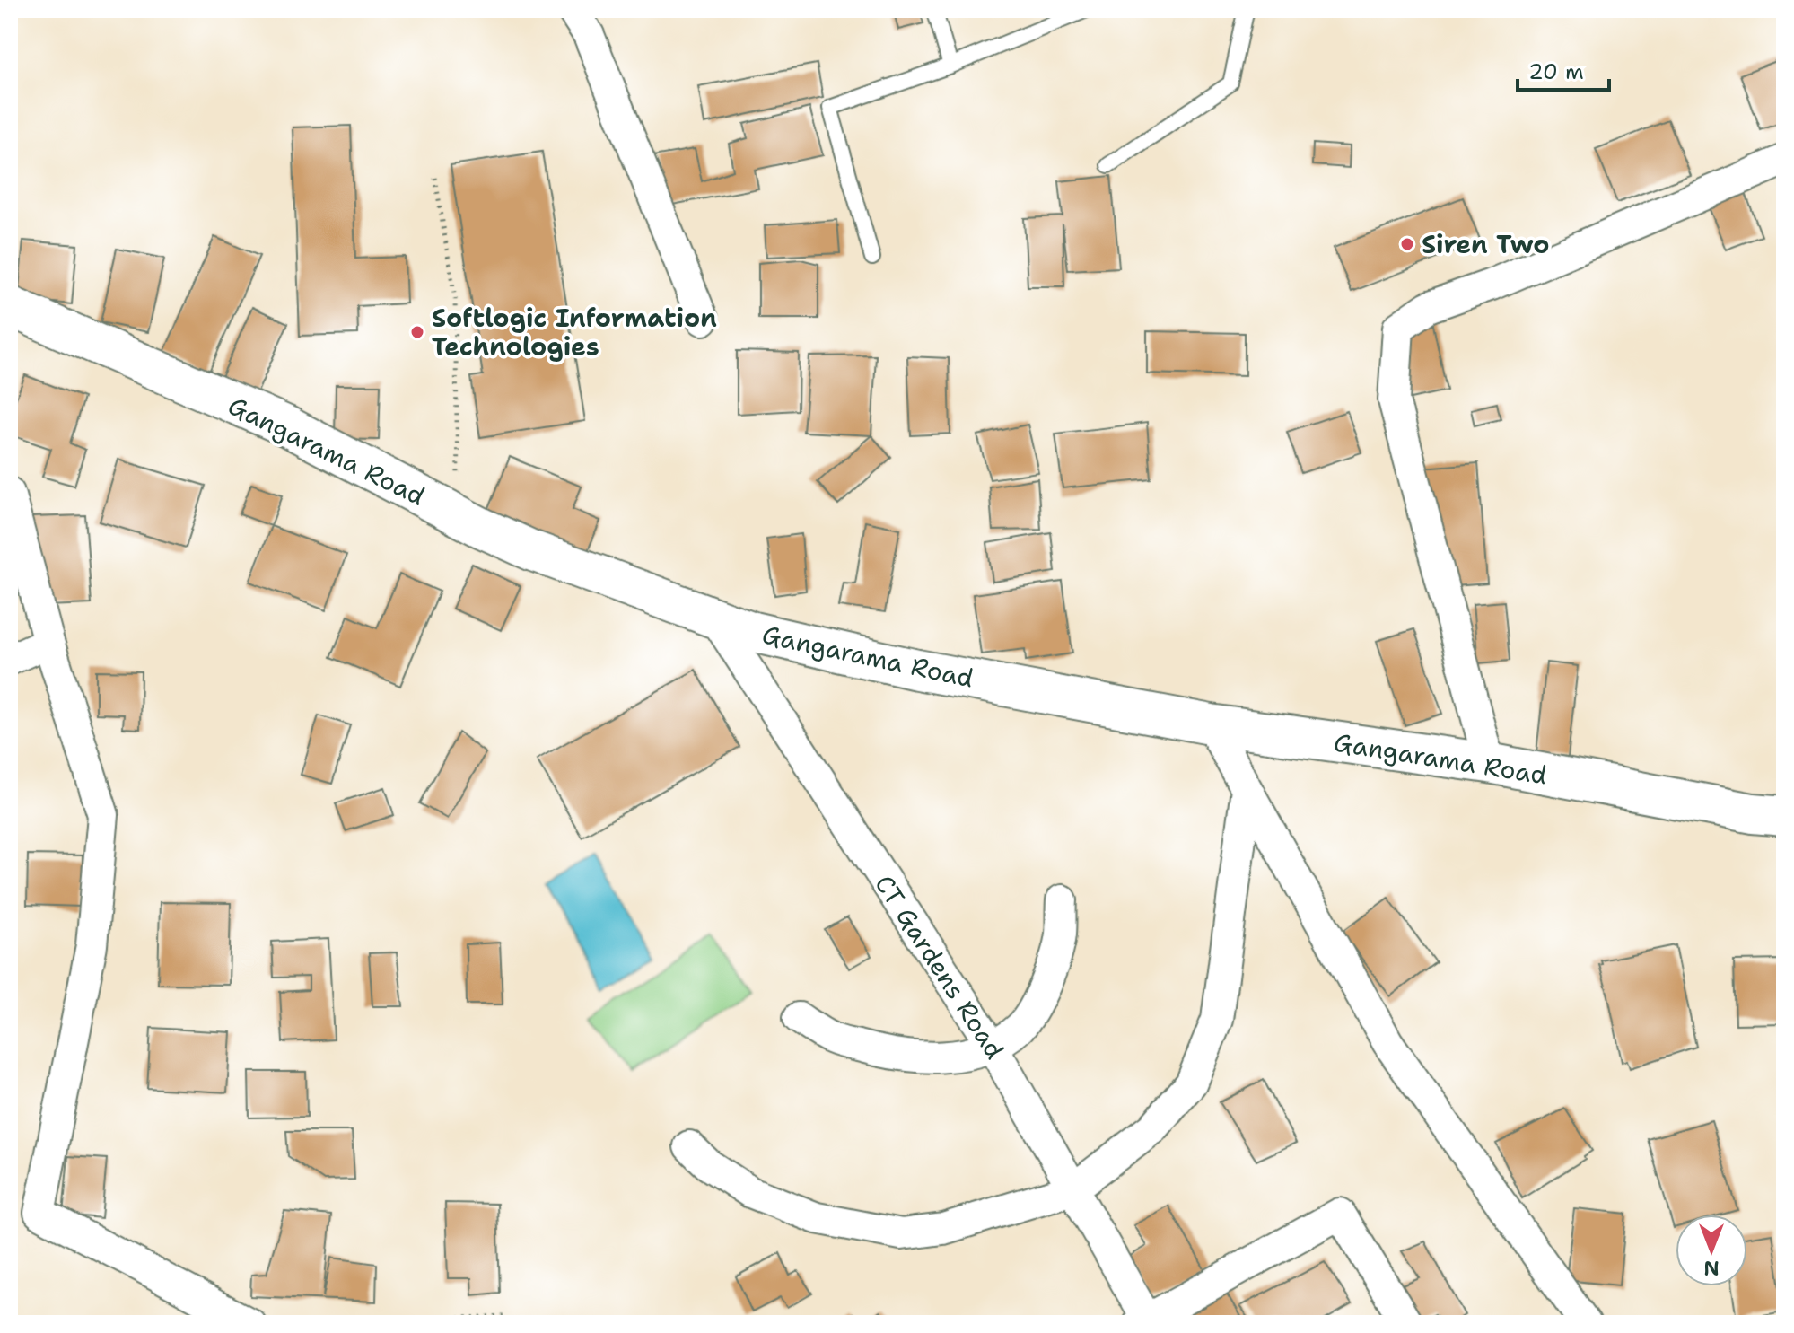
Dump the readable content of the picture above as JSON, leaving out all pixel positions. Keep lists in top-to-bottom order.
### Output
{
  "streets": {
    "street": ["Gangarama Road", "CT Gardens Road"]
  },
  "crossings": [
    ["Gangarama Road", "CT Gardens Road"]
  ],
  "places": ["Siren Two", "Softlogic Information Technologies"],
  "scale_bar": "20 m",
  "north": "bottom"
}
